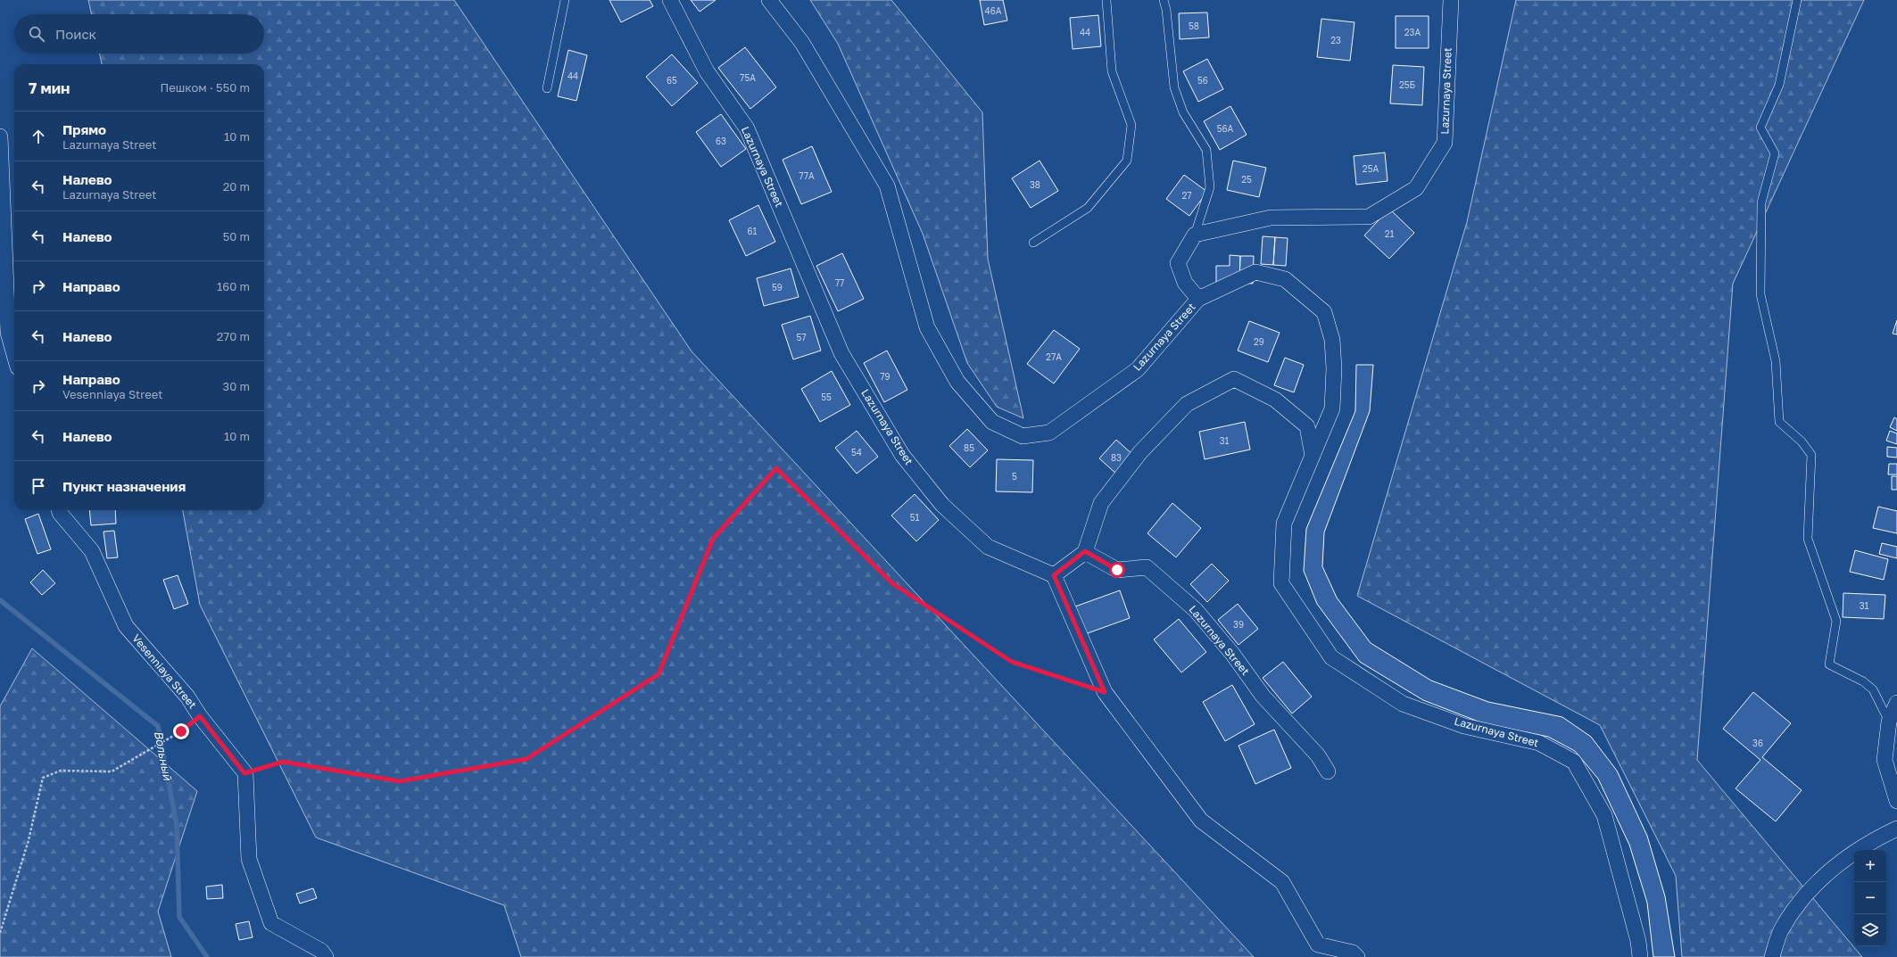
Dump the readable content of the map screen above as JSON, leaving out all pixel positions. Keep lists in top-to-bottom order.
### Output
{
  "streets": {
    "street": ["Lazurnaya Street", "Vesenniaya Street"]
  },
  "water": ["Вольный"],
  "house_numbers": [
    "46А",
    "58",
    "44",
    "23А",
    "23",
    "44",
    "75А",
    "65",
    "56",
    "25Б",
    "56А",
    "63",
    "25А",
    "77А",
    "25",
    "38",
    "27",
    "61",
    "21",
    "77",
    "59",
    "57",
    "29",
    "27А",
    "79",
    "55",
    "31",
    "85",
    "54",
    "83",
    "5",
    "51",
    "31",
    "39",
    "36"
  ],
  "page": {
    "search": "Поиск",
    "heading": ["7 мин", "Пешком · 550 m"],
    "list": [
      ["Прямо", "Lazurnaya Street", "10 m"],
      ["Налево", "Lazurnaya Street", "20 m"],
      ["Налево", "50 m"],
      ["Направо", "160 m"],
      ["Налево", "270 m"],
      ["Направо", "Vesenniaya Street", "30 m"],
      ["Налево", "10 m"],
      "Пункт назначения"
    ],
    "map_buttons": ["+", "−"]
  }
}
